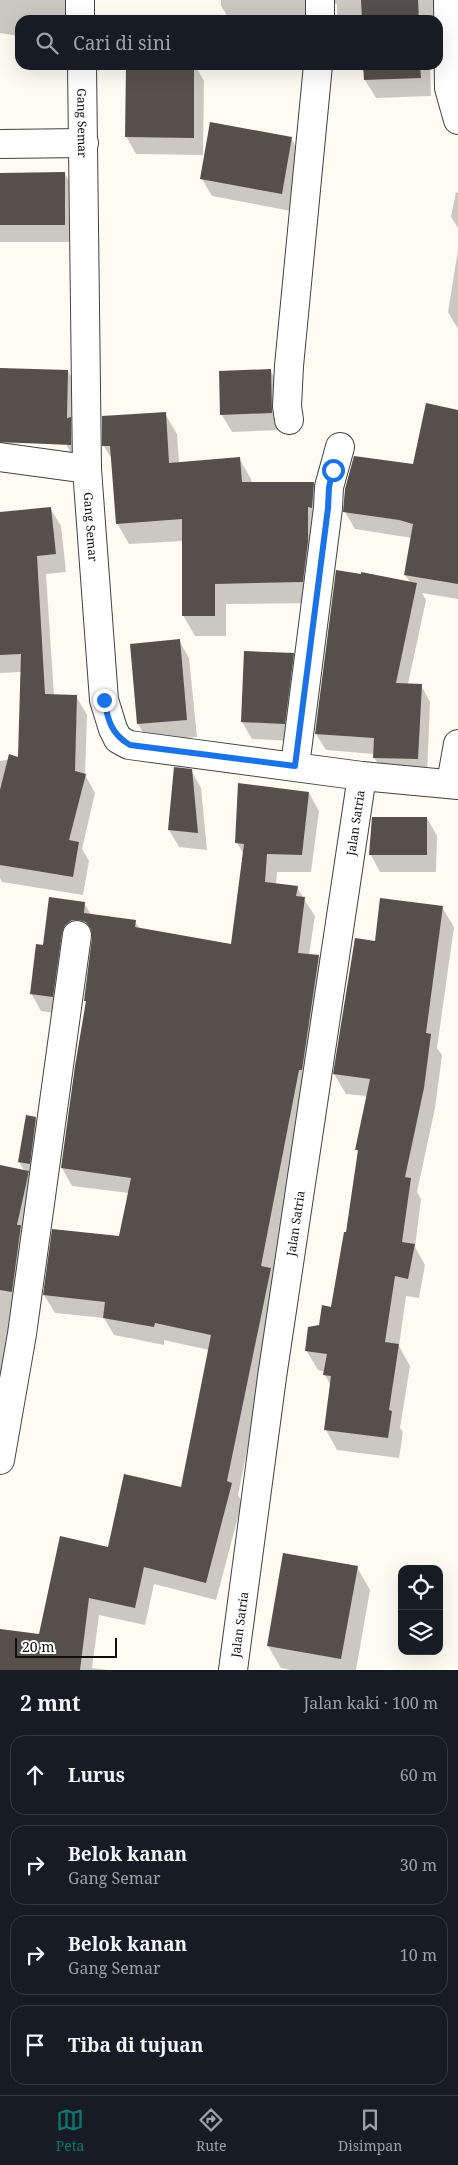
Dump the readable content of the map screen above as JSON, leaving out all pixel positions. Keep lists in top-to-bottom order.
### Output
{
  "streets": {
    "street": ["Gang Semar", "Jalan Satria"]
  },
  "crossings": [
    ["Gang Semar", "Jalan Satria"]
  ],
  "scale_bar": "20 m",
  "page": {
    "search": "Cari di sini",
    "scale": "20 m",
    "heading": ["2 mnt", "Jalan kaki · 100 m"],
    "list": [
      ["Lurus", "60 m"],
      ["Belok kanan", "Gang Semar", "30 m"],
      ["Belok kanan", "Gang Semar", "10 m"],
      "Tiba di tujuan"
    ],
    "nav": ["Peta", "Rute", "Disimpan"]
  }
}
